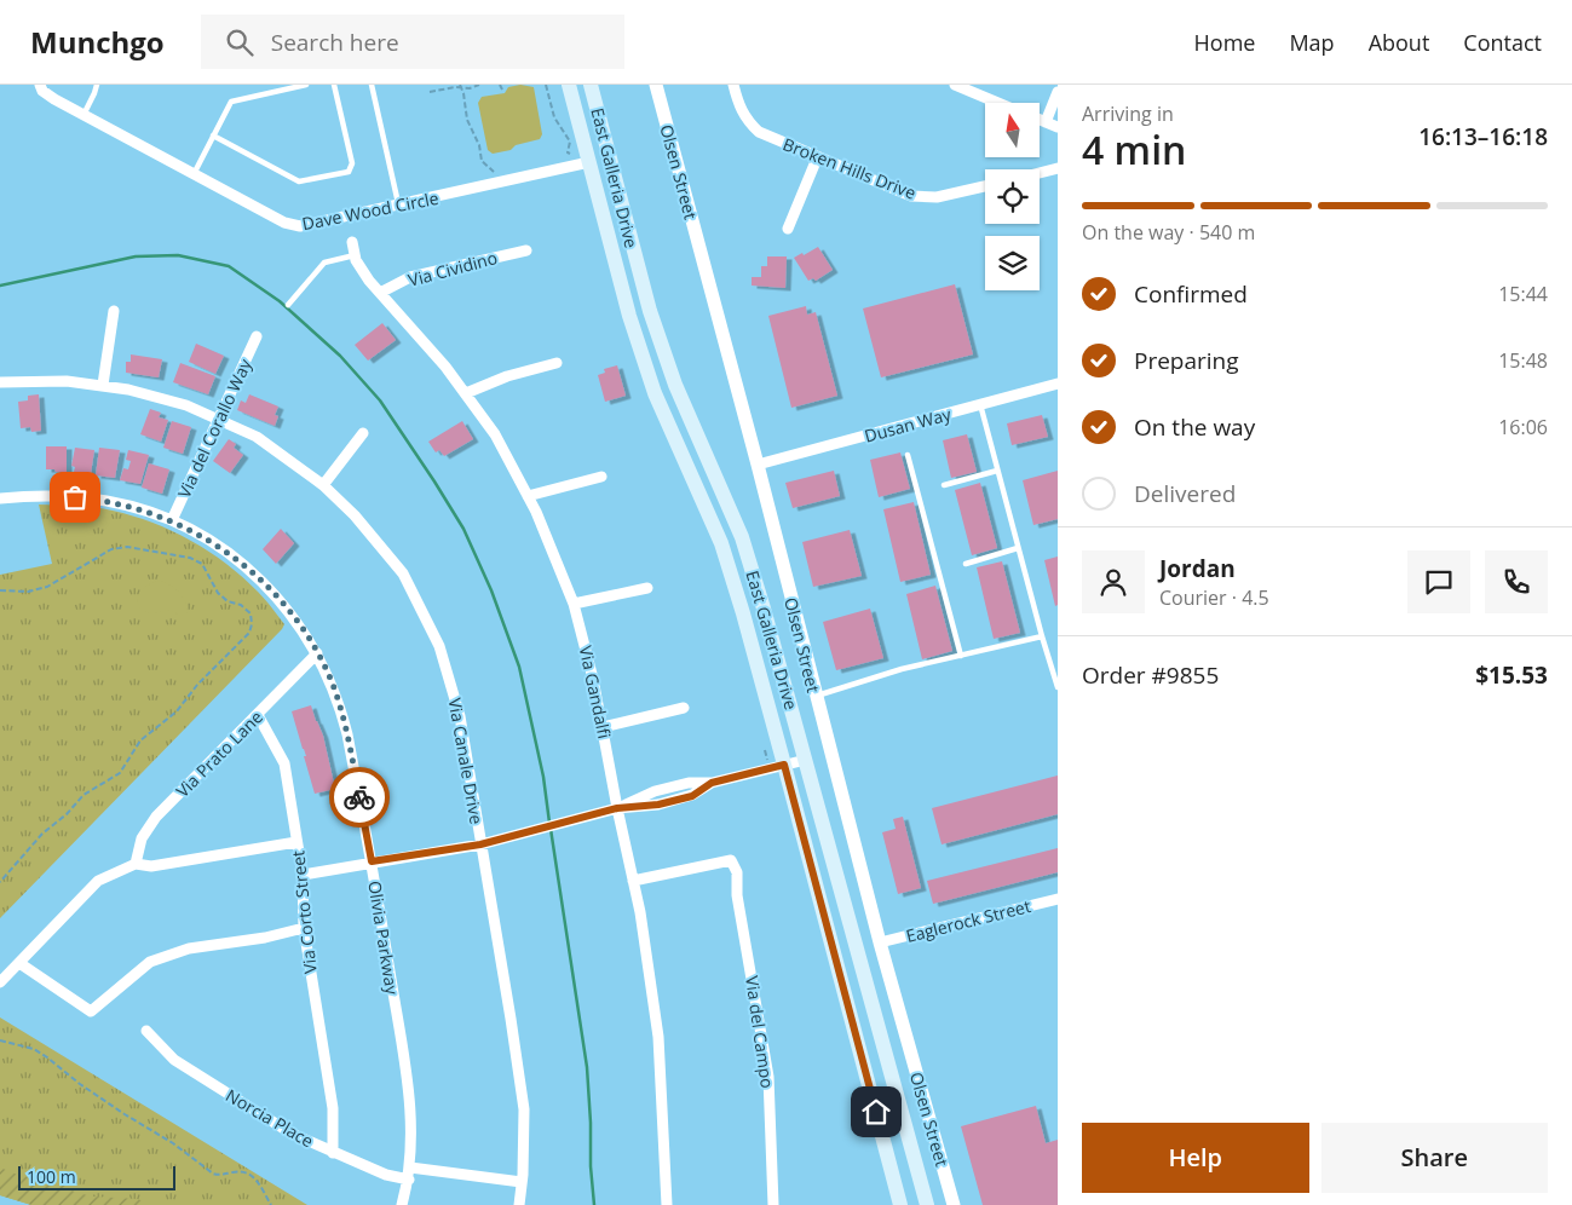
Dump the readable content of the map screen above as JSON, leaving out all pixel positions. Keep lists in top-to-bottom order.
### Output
{
  "streets": {
    "main road": ["East Galleria Drive"],
    "street": [
      "Broken Hills Drive",
      "Olsen Street",
      "Dave Wood Circle",
      "Via Cividino",
      "Dusan Way",
      "Via del Corallo Way",
      "Via Gandalfi",
      "Via Prato Lane",
      "Via Canale Drive",
      "Via Corto Street",
      "Eaglerock Street",
      "Olivia Parkway",
      "Via del Campo",
      "Norcia Place"
    ]
  },
  "crossings": [
    ["Olsen Street", "Dusan Way"],
    ["Olsen Street", "Eaglerock Street"],
    ["East Galleria Drive", "Dave Wood Circle"],
    ["Via Cividino", "Via Gandalfi"],
    ["Via del Corallo Way", "Via Canale Drive"],
    ["Via del Corallo Way", "Olivia Parkway"],
    ["Via Gandalfi", "Via del Campo"],
    ["Via Prato Lane", "Via Corto Street"],
    ["Via Prato Lane", "Olivia Parkway"],
    ["Via Canale Drive", "Norcia Place"],
    ["Via Corto Street", "Norcia Place"],
    ["Olivia Parkway", "Norcia Place"]
  ],
  "scale_bar": "100 m",
  "north": "top",
  "page": {
    "header": "Munchgo",
    "search": "Search here",
    "nav": [
      "Home",
      "Map",
      "About",
      "Contact"
    ],
    "heading": ["4 min", "Arriving in", "16:13–16:18"],
    "panel": [
      "Jordan",
      "Courier · 4.5",
      "Order #9855",
      "$15.53"
    ],
    "bar": "On the way · 540 m",
    "list": [
      ["Confirmed", "15:44"],
      ["Preparing", "15:48"],
      ["On the way", "16:06"],
      "Delivered"
    ],
    "buttons": ["Help", "Share"],
    "scale": "100 m"
  }
}
